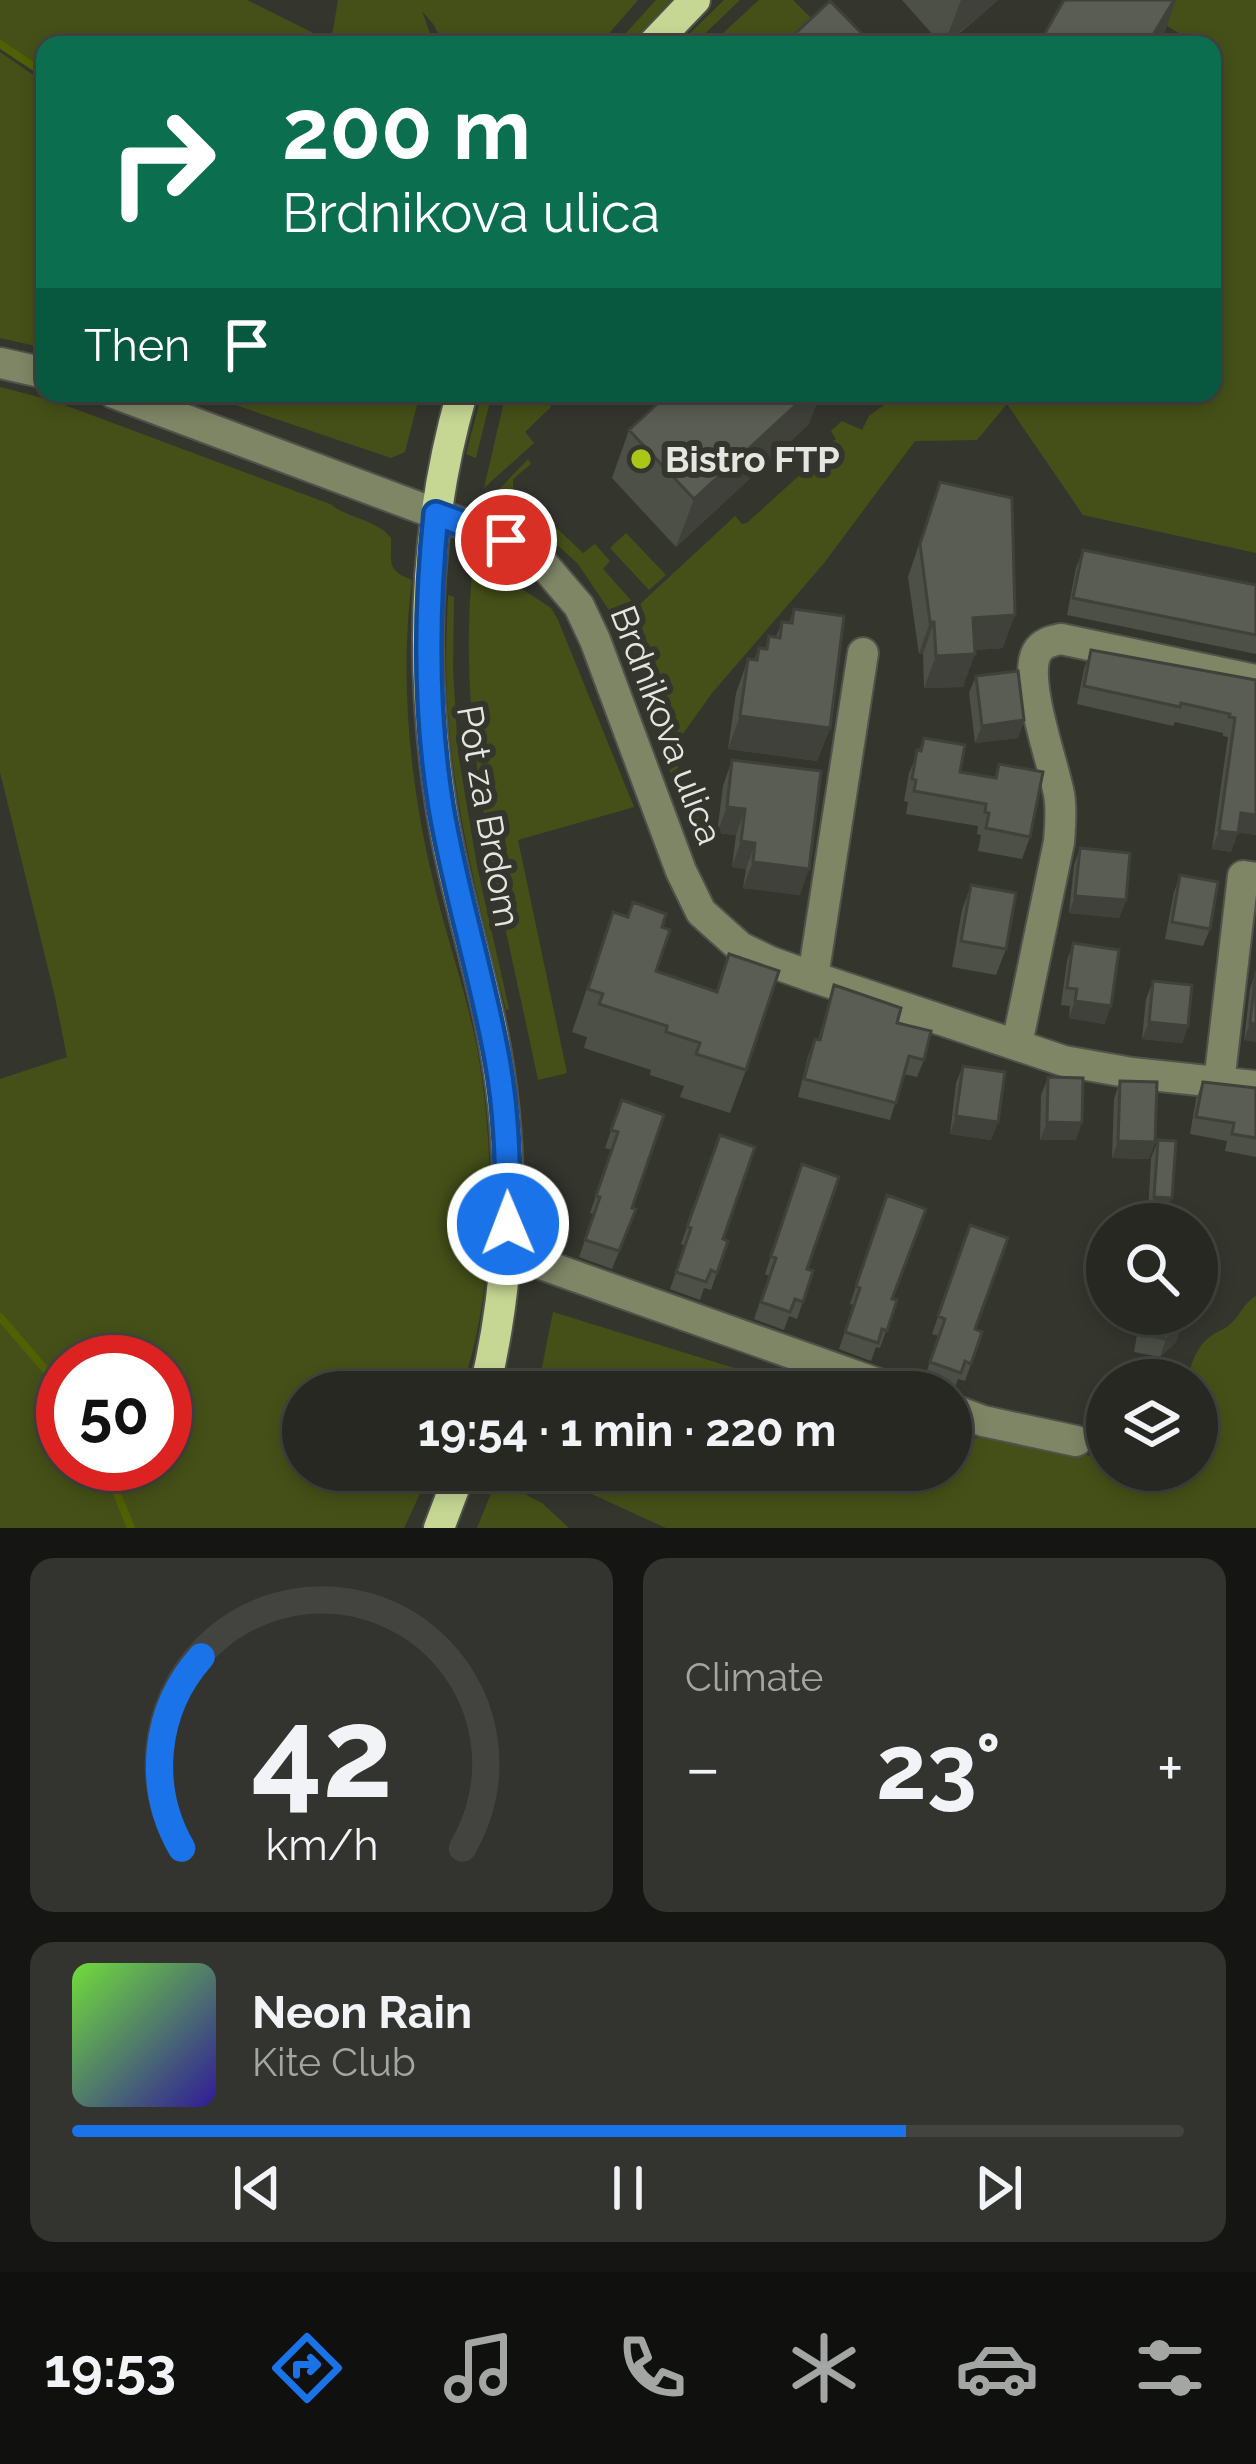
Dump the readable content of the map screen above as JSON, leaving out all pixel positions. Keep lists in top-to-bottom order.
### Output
{
  "streets": {
    "main road": ["Pot za Brdom"],
    "street": ["Brdnikova ulica"]
  },
  "crossings": [
    ["Brdnikova ulica", "Pot za Brdom"]
  ],
  "places": ["Bistro FTP"],
  "page": {
    "turn": ["200 m", "Brdnikova ulica"],
    "then": "Then",
    "limit": "50",
    "trip": "19:54 · 1 min · 220 m",
    "tile": "Climate",
    "heat": ["−", "23°", "+"],
    "song": ["Neon Rain", "Kite Club"],
    "tabs": "19:53",
    "gauge": ["42", "km/h"]
  }
}
